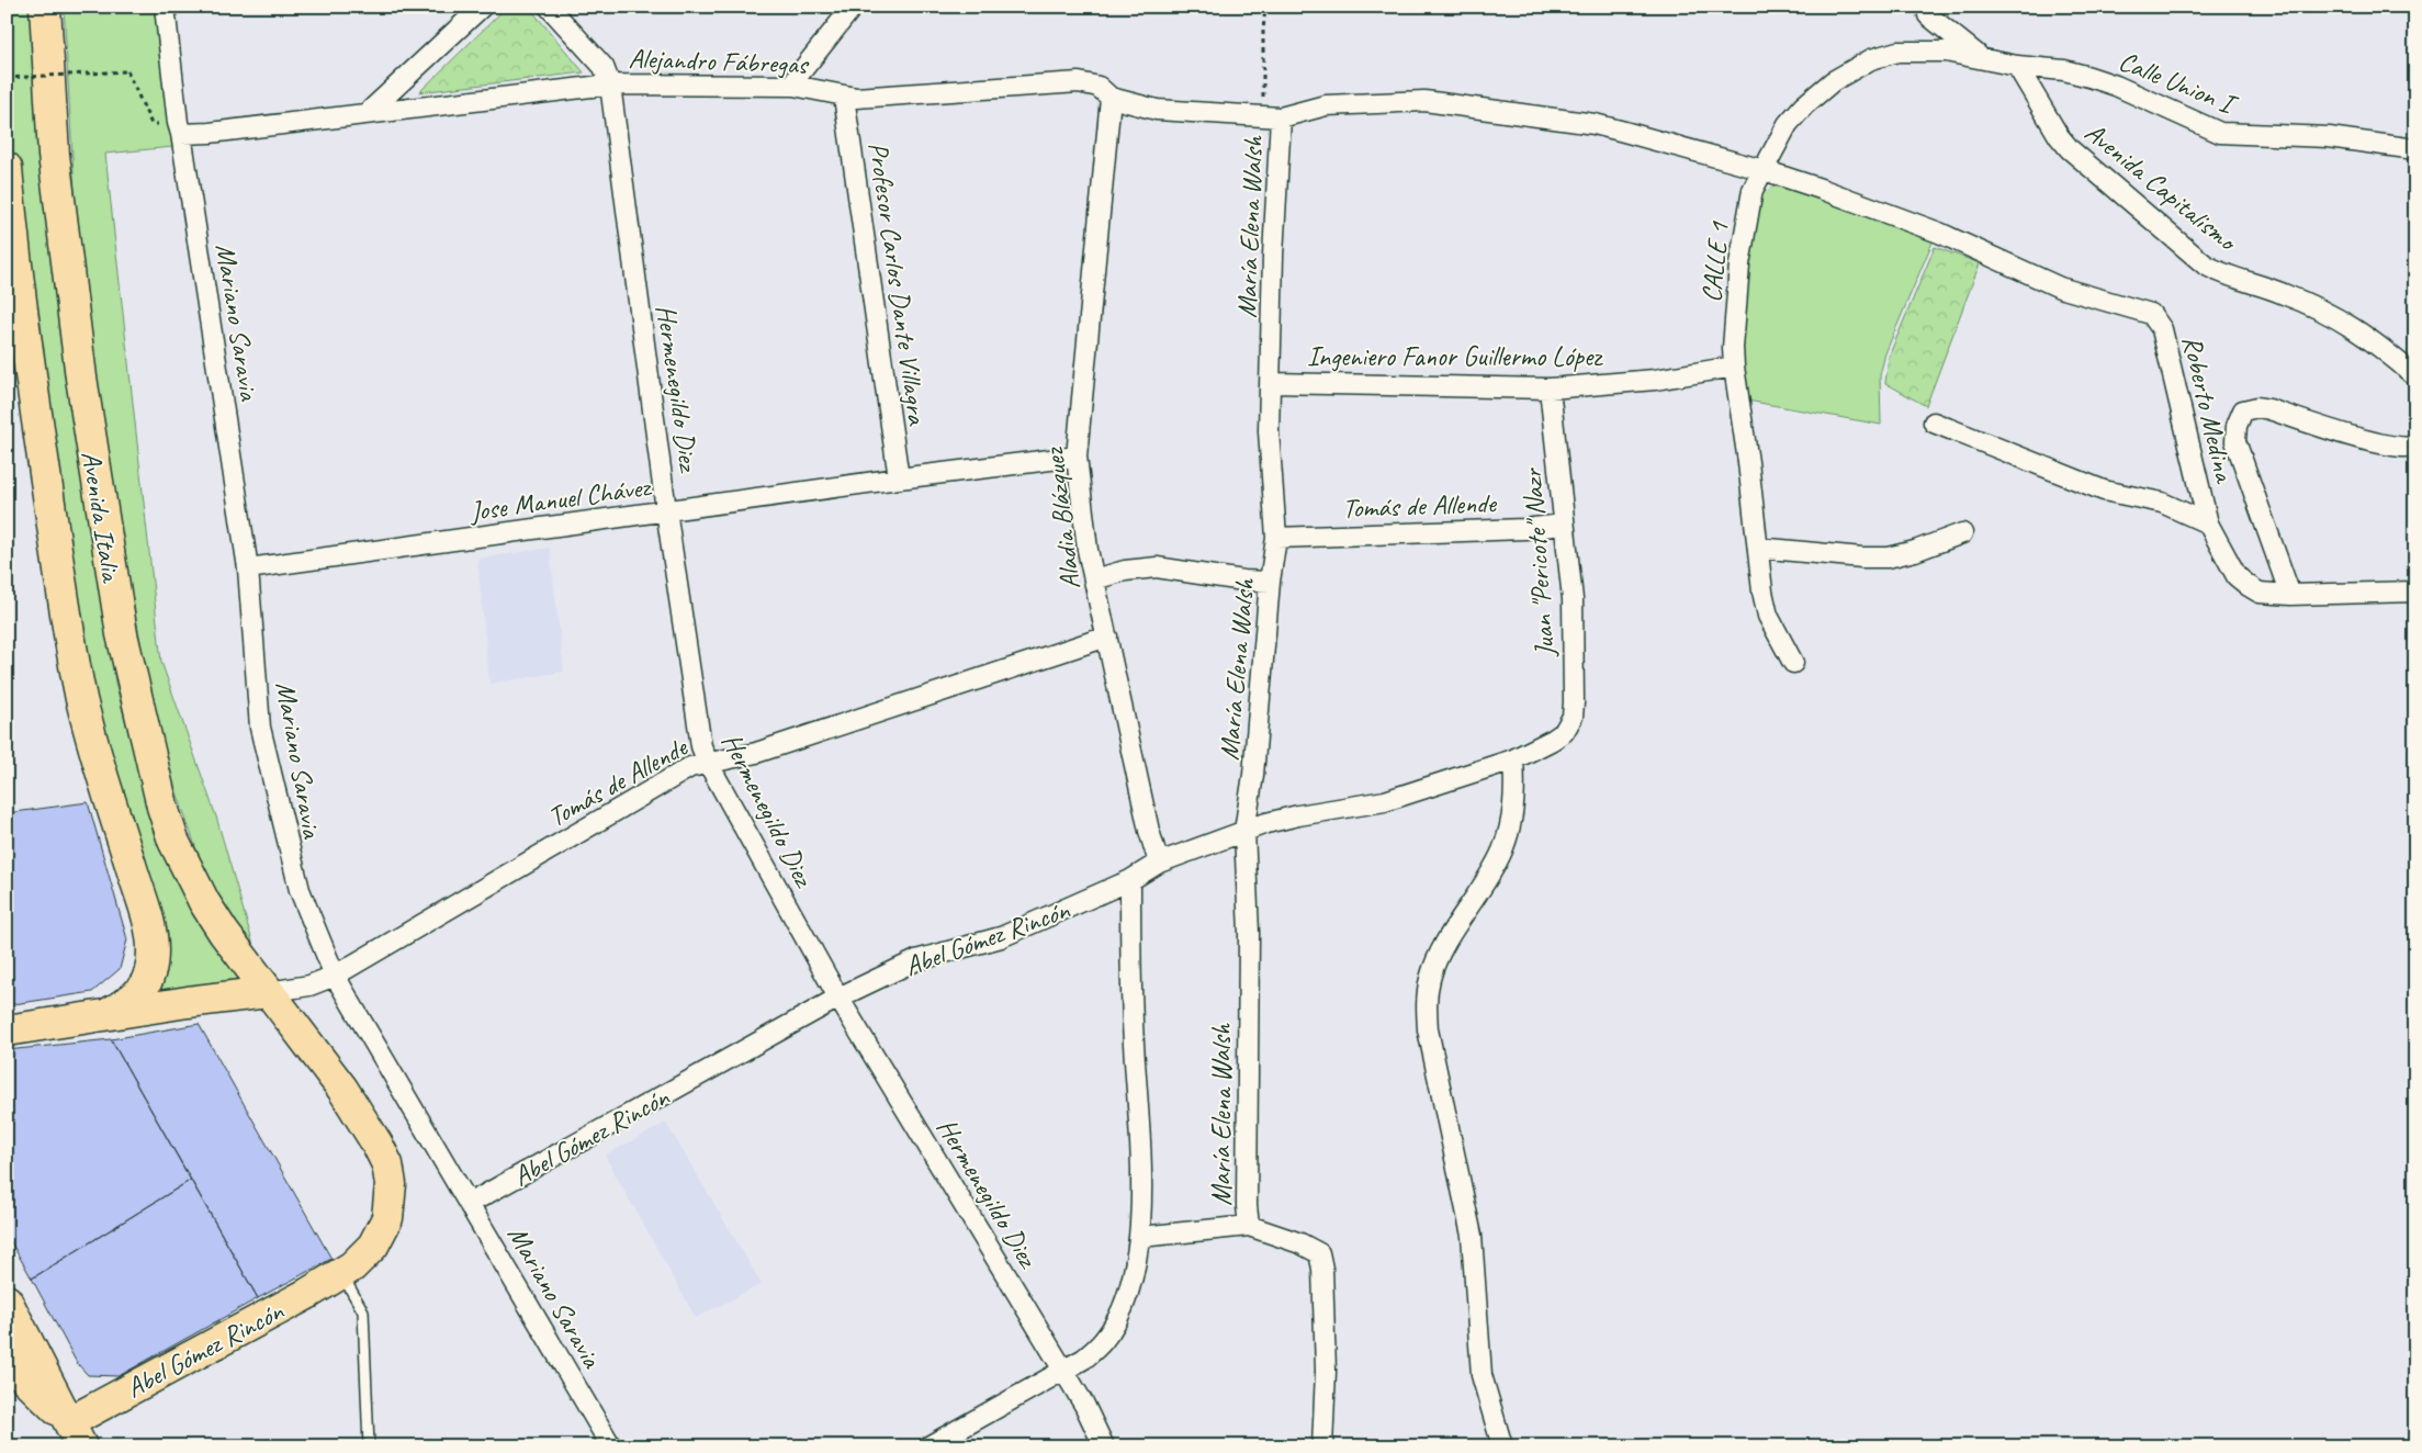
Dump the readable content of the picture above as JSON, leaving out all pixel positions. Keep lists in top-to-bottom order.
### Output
{
  "streets": {
    "main road": ["Avenida Italia", "Abel Gómez Rincón"],
    "street": [
      "Alejandro Fábregas",
      "Calle Union I",
      "Avenida Capitalismo",
      "María Elena Walsh",
      "CALLE 1",
      "Profesor Carlos Dante Villagra",
      "Mariano Saravia",
      "Ingeniero Fanor Guillermo López",
      "Hermenegildo Diez",
      "Roberto Medina",
      "Jose Manuel Chávez",
      "Tomás de Allende",
      "Aladia Blázquez",
      "Juan \"Pericote\" Nazr"
    ]
  },
  "crossings": [
    ["Alejandro Fábregas", "María Elena Walsh"],
    ["Alejandro Fábregas", "Profesor Carlos Dante Villagra"],
    ["Alejandro Fábregas", "Mariano Saravia"],
    ["Alejandro Fábregas", "Hermenegildo Diez"],
    ["Alejandro Fábregas", "Roberto Medina"],
    ["Alejandro Fábregas", "Aladia Blázquez"],
    ["Calle Union I", "Avenida Capitalismo"],
    ["Calle Union I", "CALLE 1"],
    ["Avenida Capitalismo", "CALLE 1"],
    ["María Elena Walsh", "Ingeniero Fanor Guillermo López"],
    ["María Elena Walsh", "Roberto Medina"],
    ["María Elena Walsh", "Tomás de Allende"],
    ["María Elena Walsh", "Abel Gómez Rincón"],
    ["CALLE 1", "Ingeniero Fanor Guillermo López"],
    ["CALLE 1", "Roberto Medina"],
    ["Profesor Carlos Dante Villagra", "Jose Manuel Chávez"],
    ["Mariano Saravia", "Jose Manuel Chávez"],
    ["Mariano Saravia", "Tomás de Allende"],
    ["Mariano Saravia", "Abel Gómez Rincón"],
    ["Ingeniero Fanor Guillermo López", "Juan \"Pericote\" Nazr"],
    ["Hermenegildo Diez", "Jose Manuel Chávez"],
    ["Hermenegildo Diez", "Tomás de Allende"],
    ["Hermenegildo Diez", "Abel Gómez Rincón"],
    ["Jose Manuel Chávez", "Aladia Blázquez"],
    ["Tomás de Allende", "Avenida Italia"],
    ["Tomás de Allende", "Aladia Blázquez"],
    ["Tomás de Allende", "Juan \"Pericote\" Nazr"],
    ["Avenida Italia", "Abel Gómez Rincón"],
    ["Aladia Blázquez", "Abel Gómez Rincón"],
    ["Juan \"Pericote\" Nazr", "Abel Gómez Rincón"]
  ]
}
